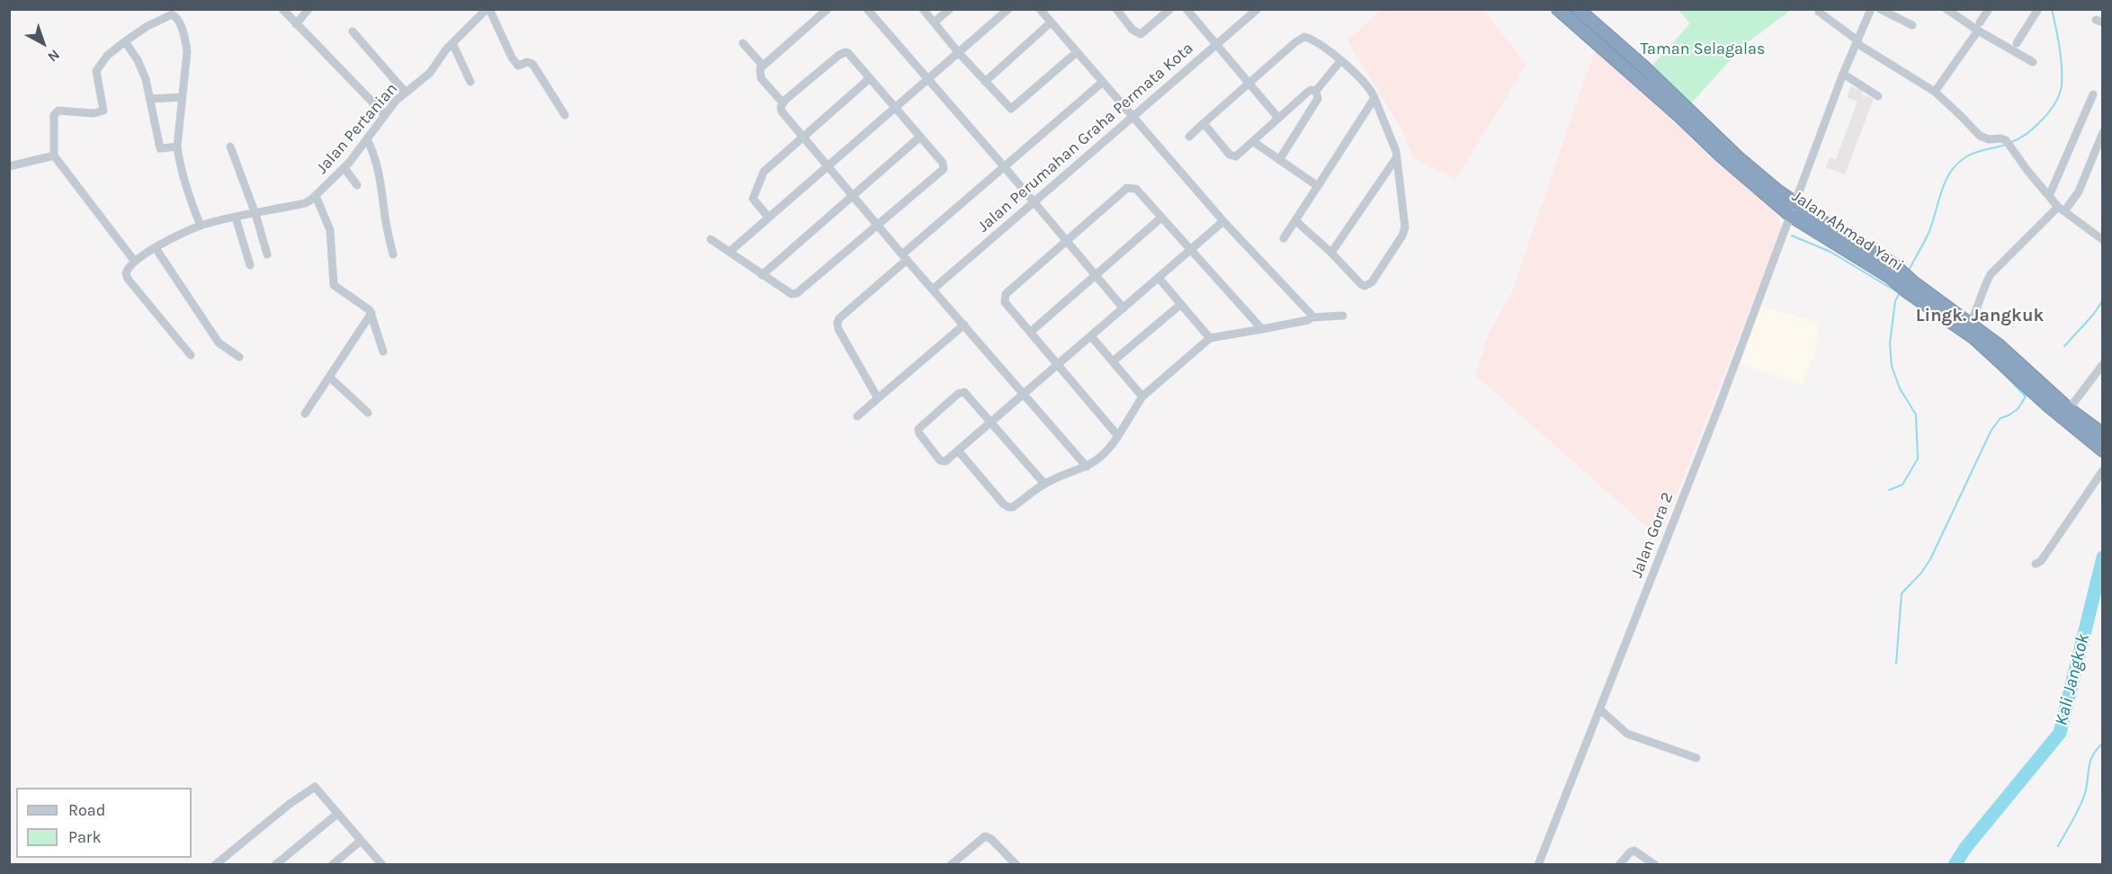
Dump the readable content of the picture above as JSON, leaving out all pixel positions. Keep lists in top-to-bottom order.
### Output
{
  "streets": {
    "highway": ["Jalan Ahmad Yani"],
    "street": ["Jalan Pertanian", "Jalan Perumahan Graha Permata Kota", "Jalan Gora 2"]
  },
  "crossings": [
    ["Jalan Ahmad Yani", "Jalan Gora 2"]
  ],
  "districts": ["Lingk. Jangkuk"],
  "water": ["Kali Jangkok"],
  "parks": ["Taman Selagalas"],
  "legend": ["Road", "Park"],
  "north": "bottom right"
}
